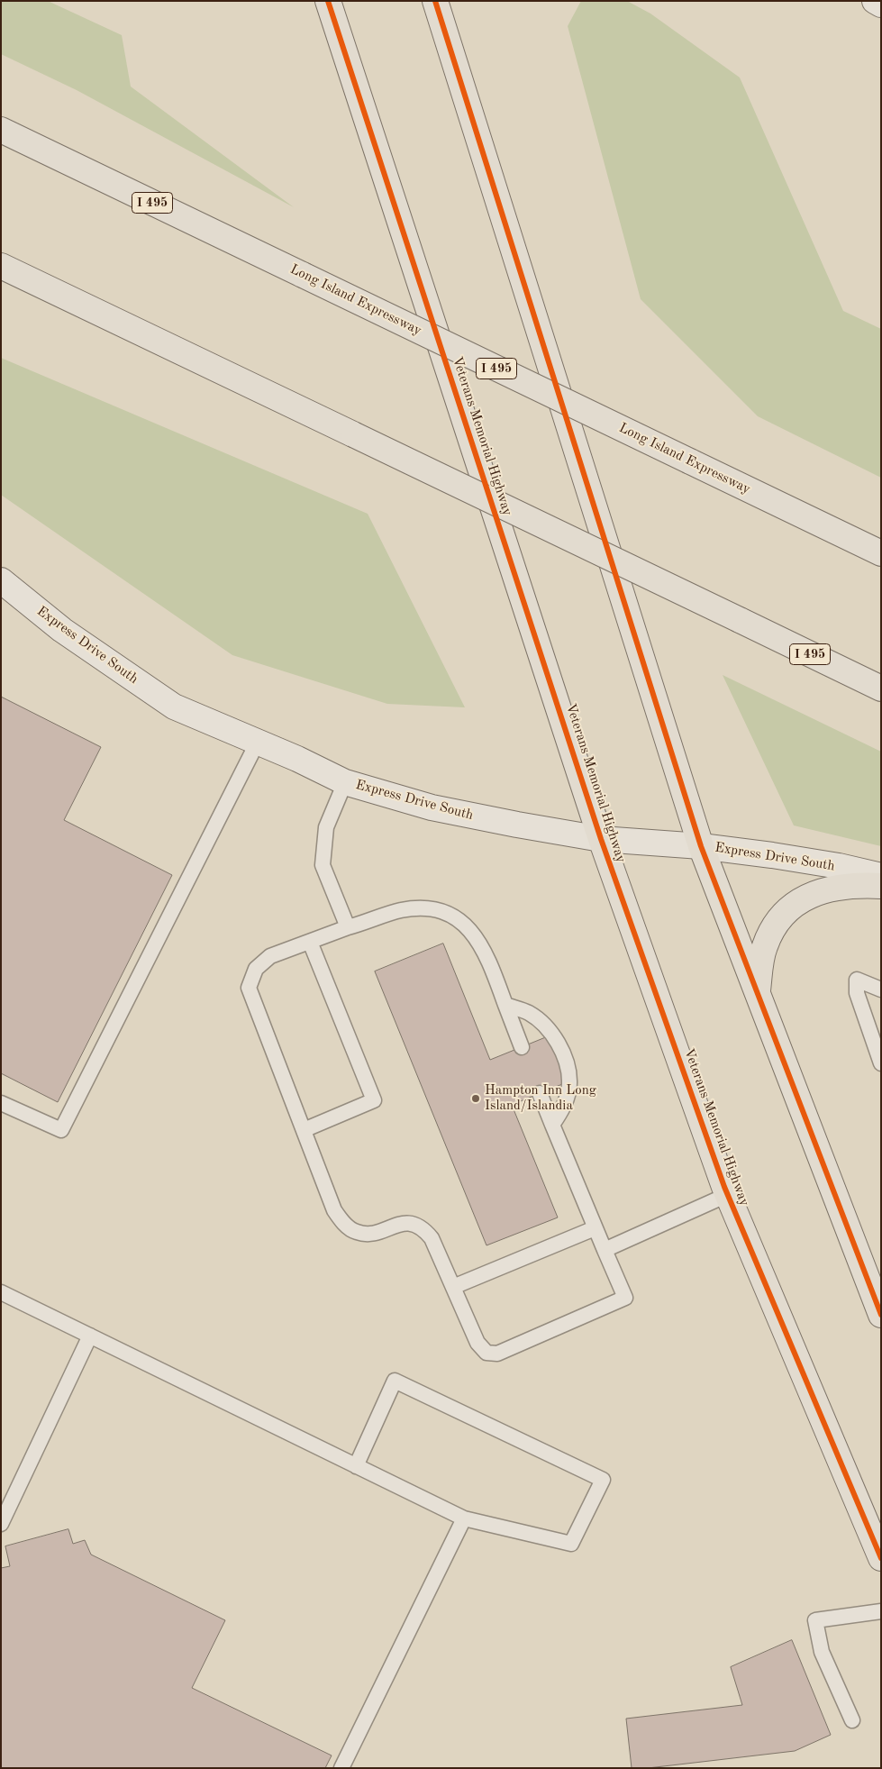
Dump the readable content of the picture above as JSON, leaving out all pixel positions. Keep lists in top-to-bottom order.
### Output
{
  "streets": {
    "highway": ["I 495", "Long Island Expressway", "Veterans Memorial Highway"],
    "main road": ["Express Drive South"]
  },
  "crossings": [
    ["Veterans Memorial Highway", "Express Drive South"]
  ],
  "places": ["Hampton Inn Long Island/Islandia"]
}
